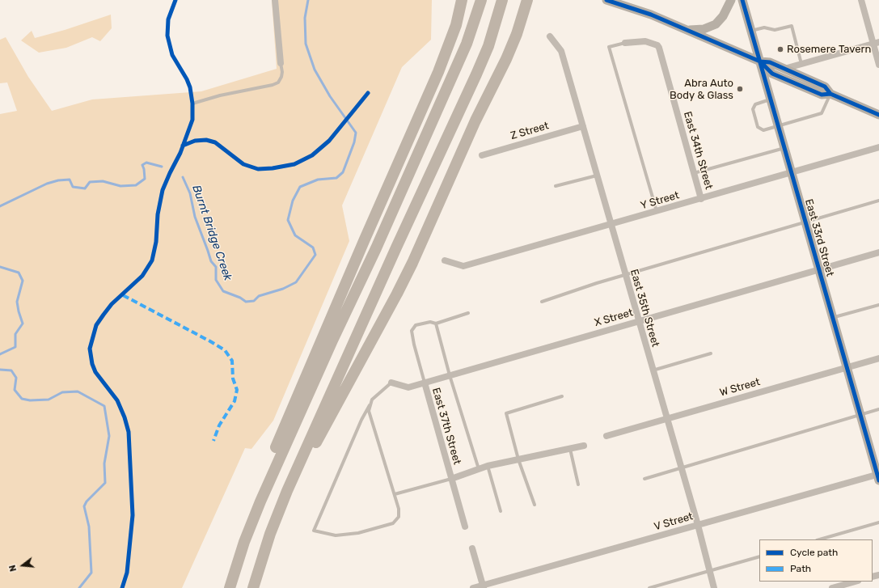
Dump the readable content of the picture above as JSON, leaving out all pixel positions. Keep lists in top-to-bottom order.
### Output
{
  "streets": {
    "street": [
      "Z Street",
      "East 34th Street",
      "Y Street",
      "East 33rd Street",
      "East 35th Street",
      "X Street",
      "W Street",
      "East 37th Street",
      "V Street"
    ]
  },
  "crossings": [
    ["Z Street", "East 35th Street"],
    ["East 34th Street", "Y Street"],
    ["Y Street", "East 33rd Street"],
    ["Y Street", "East 35th Street"],
    ["East 33rd Street", "X Street"],
    ["East 33rd Street", "W Street"],
    ["East 33rd Street", "V Street"],
    ["East 35th Street", "X Street"],
    ["East 35th Street", "W Street"],
    ["East 35th Street", "V Street"],
    ["X Street", "East 37th Street"]
  ],
  "water": ["Burnt Bridge Creek"],
  "places": ["Rosemere Tavern", "Abra Auto Body & Glass"],
  "legend": ["Cycle path", "Path"],
  "north": "left"
}
